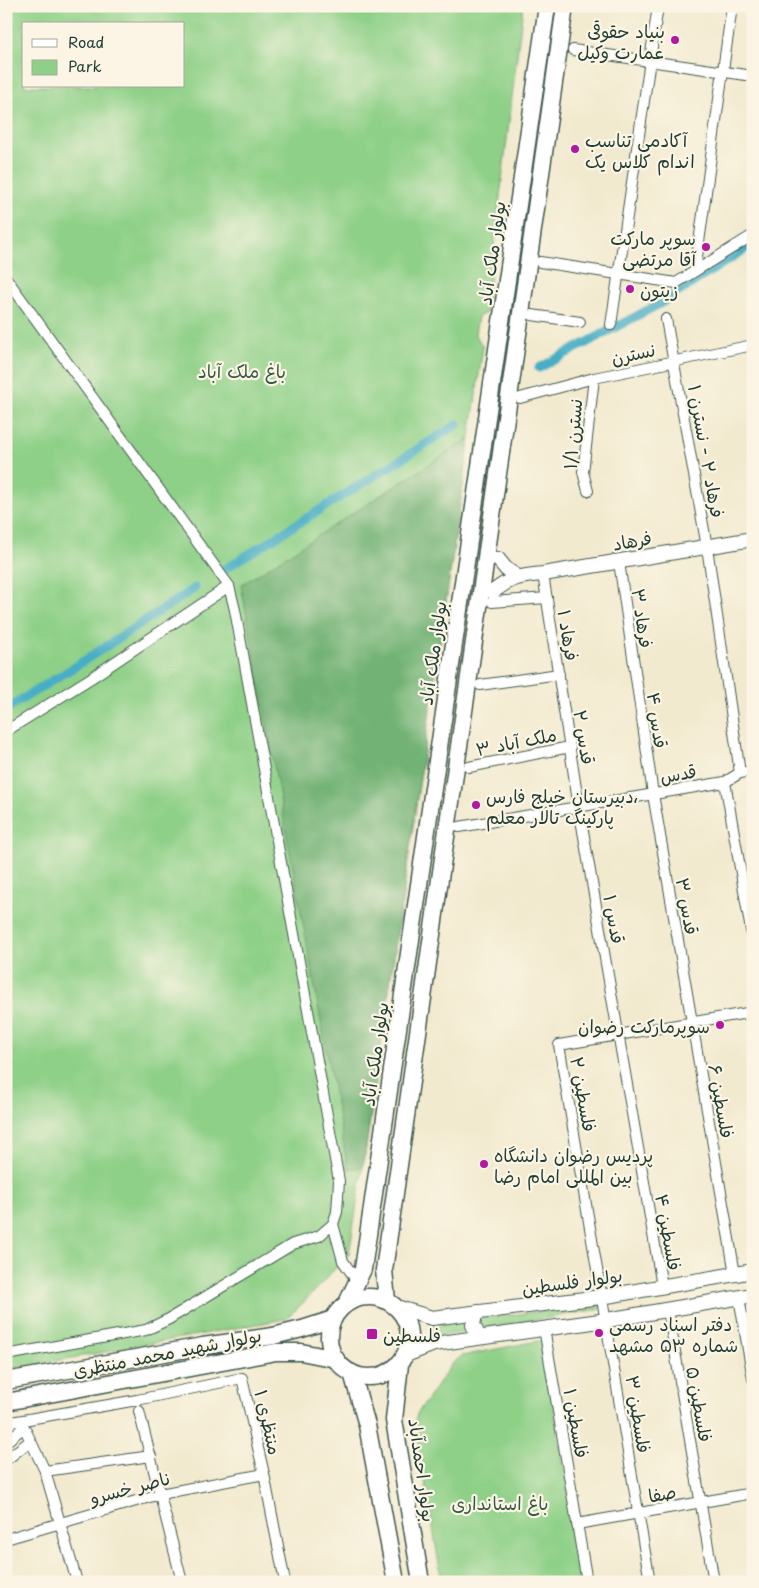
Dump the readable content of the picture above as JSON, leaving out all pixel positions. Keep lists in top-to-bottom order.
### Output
{
  "streets": {
    "main road": [
      "بولوار ملک آباد",
      "فرهاد",
      "بولوار فلسطین",
      "بولوار شهید محمد منتظری",
      "بولوار احمدآباد"
    ],
    "street": [
      "نسترن",
      "نسترن ۱/۱",
      "فرهاد ۲ - نسترن ۱",
      "فرهاد ۳",
      "فرهاد ۱",
      "قدس ۴",
      "قدس ۲",
      "ملک آباد ۳",
      "قدس",
      "قدس ۳",
      "قدس ۱",
      "فلسطین ۲",
      "فلسطین ۶",
      "فلسطین ۴",
      "فلسطین ۵",
      "فلسطین ۳",
      "منتظری ۱",
      "فلسطین ۱",
      "ناصر خسرو",
      "صفا"
    ]
  },
  "crossings": [
    ["بولوار ملک آباد", "بولوار فلسطین"],
    ["بولوار ملک آباد", "بولوار شهید محمد منتظری"],
    ["بولوار ملک آباد", "بولوار احمدآباد"],
    ["نسترن", "نسترن ۱/۱"],
    ["نسترن", "فرهاد ۲ - نسترن ۱"],
    ["فرهاد ۲ - نسترن ۱", "فرهاد"],
    ["فرهاد ۲ - نسترن ۱", "قدس"],
    ["فرهاد", "فرهاد ۳"],
    ["فرهاد", "فرهاد ۱"],
    ["فرهاد ۳", "قدس ۴"],
    ["فرهاد ۱", "قدس ۲"],
    ["قدس ۴", "قدس"],
    ["قدس ۴", "قدس ۳"],
    ["قدس ۲", "ملک آباد ۳"],
    ["قدس ۲", "قدس"],
    ["قدس ۲", "قدس ۱"],
    ["قدس", "قدس ۳"],
    ["قدس", "قدس ۱"],
    ["قدس ۳", "فلسطین ۶"],
    ["قدس ۱", "فلسطین ۲"],
    ["قدس ۱", "فلسطین ۴"],
    ["فلسطین ۲", "فلسطین ۴"],
    ["فلسطین ۲", "بولوار فلسطین"],
    ["فلسطین ۲", "فلسطین ۳"],
    ["فلسطین ۶", "بولوار فلسطین"],
    ["فلسطین ۴", "بولوار فلسطین"],
    ["بولوار فلسطین", "بولوار شهید محمد منتظری"],
    ["بولوار فلسطین", "بولوار احمدآباد"],
    ["بولوار شهید محمد منتظری", "بولوار احمدآباد"],
    ["فلسطین ۵", "صفا"],
    ["فلسطین ۳", "صفا"],
    ["منتظری ۱", "ناصر خسرو"],
    ["فلسطین ۱", "صفا"]
  ],
  "parks": ["باغ ملک آباد", "باغ استانداری"],
  "places": {
    "other": [
      "بنیاد حقوقی عمارت وکیل",
      "آکادمی تناسب اندام کلاس یک",
      "سوپر مارکت آقا مرتضی",
      "زیتون",
      "دبیرستان خیلج فارس، پارکینگ تالار معلم",
      "سوپرمارکت رضوان",
      "پردیس رضوان دانشگاه بین المللی امام رضا",
      "دفتر اسناد رسمی شماره ۵۳ مشهد"
    ],
    "transit": ["فلسطین"]
  },
  "legend": ["Road", "Park"]
}
